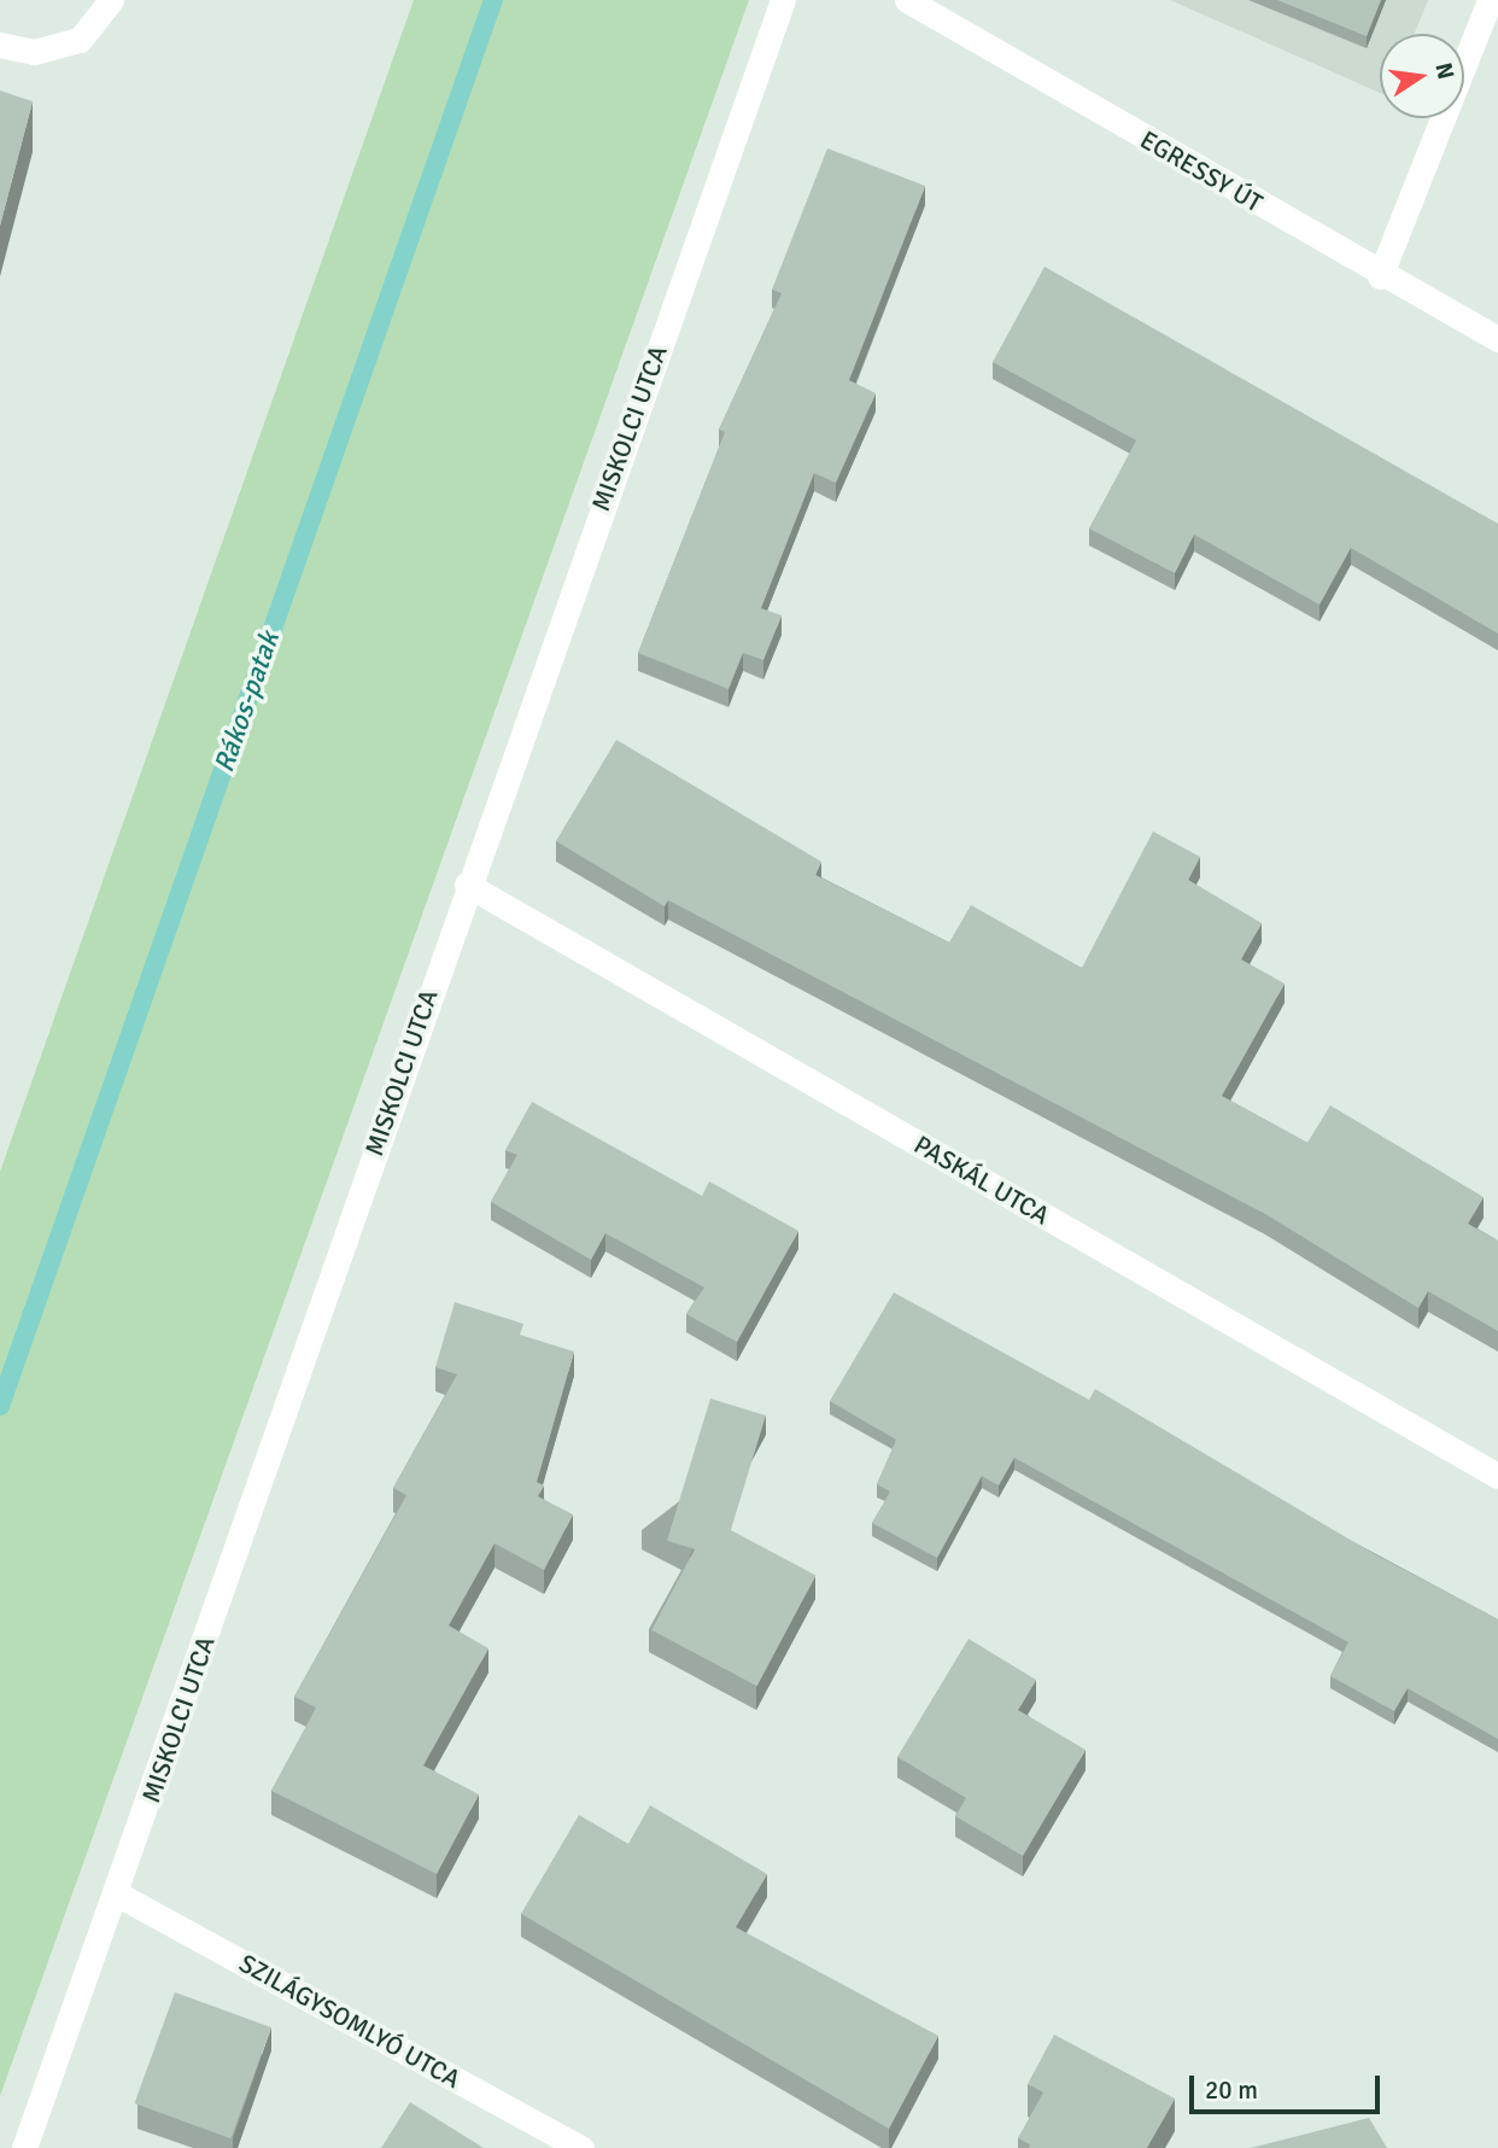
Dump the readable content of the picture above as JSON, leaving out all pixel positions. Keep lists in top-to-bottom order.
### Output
{
  "streets": {
    "street": [
      "EGRESSY ÚT",
      "MISKOLCI UTCA",
      "PASKÁL UTCA",
      "SZILÁGYSOMLYÓ UTCA"
    ]
  },
  "crossings": [
    ["MISKOLCI UTCA", "PASKÁL UTCA"],
    ["MISKOLCI UTCA", "SZILÁGYSOMLYÓ UTCA"]
  ],
  "water": ["Rákos-patak"],
  "scale_bar": "20 m",
  "north": "right"
}
